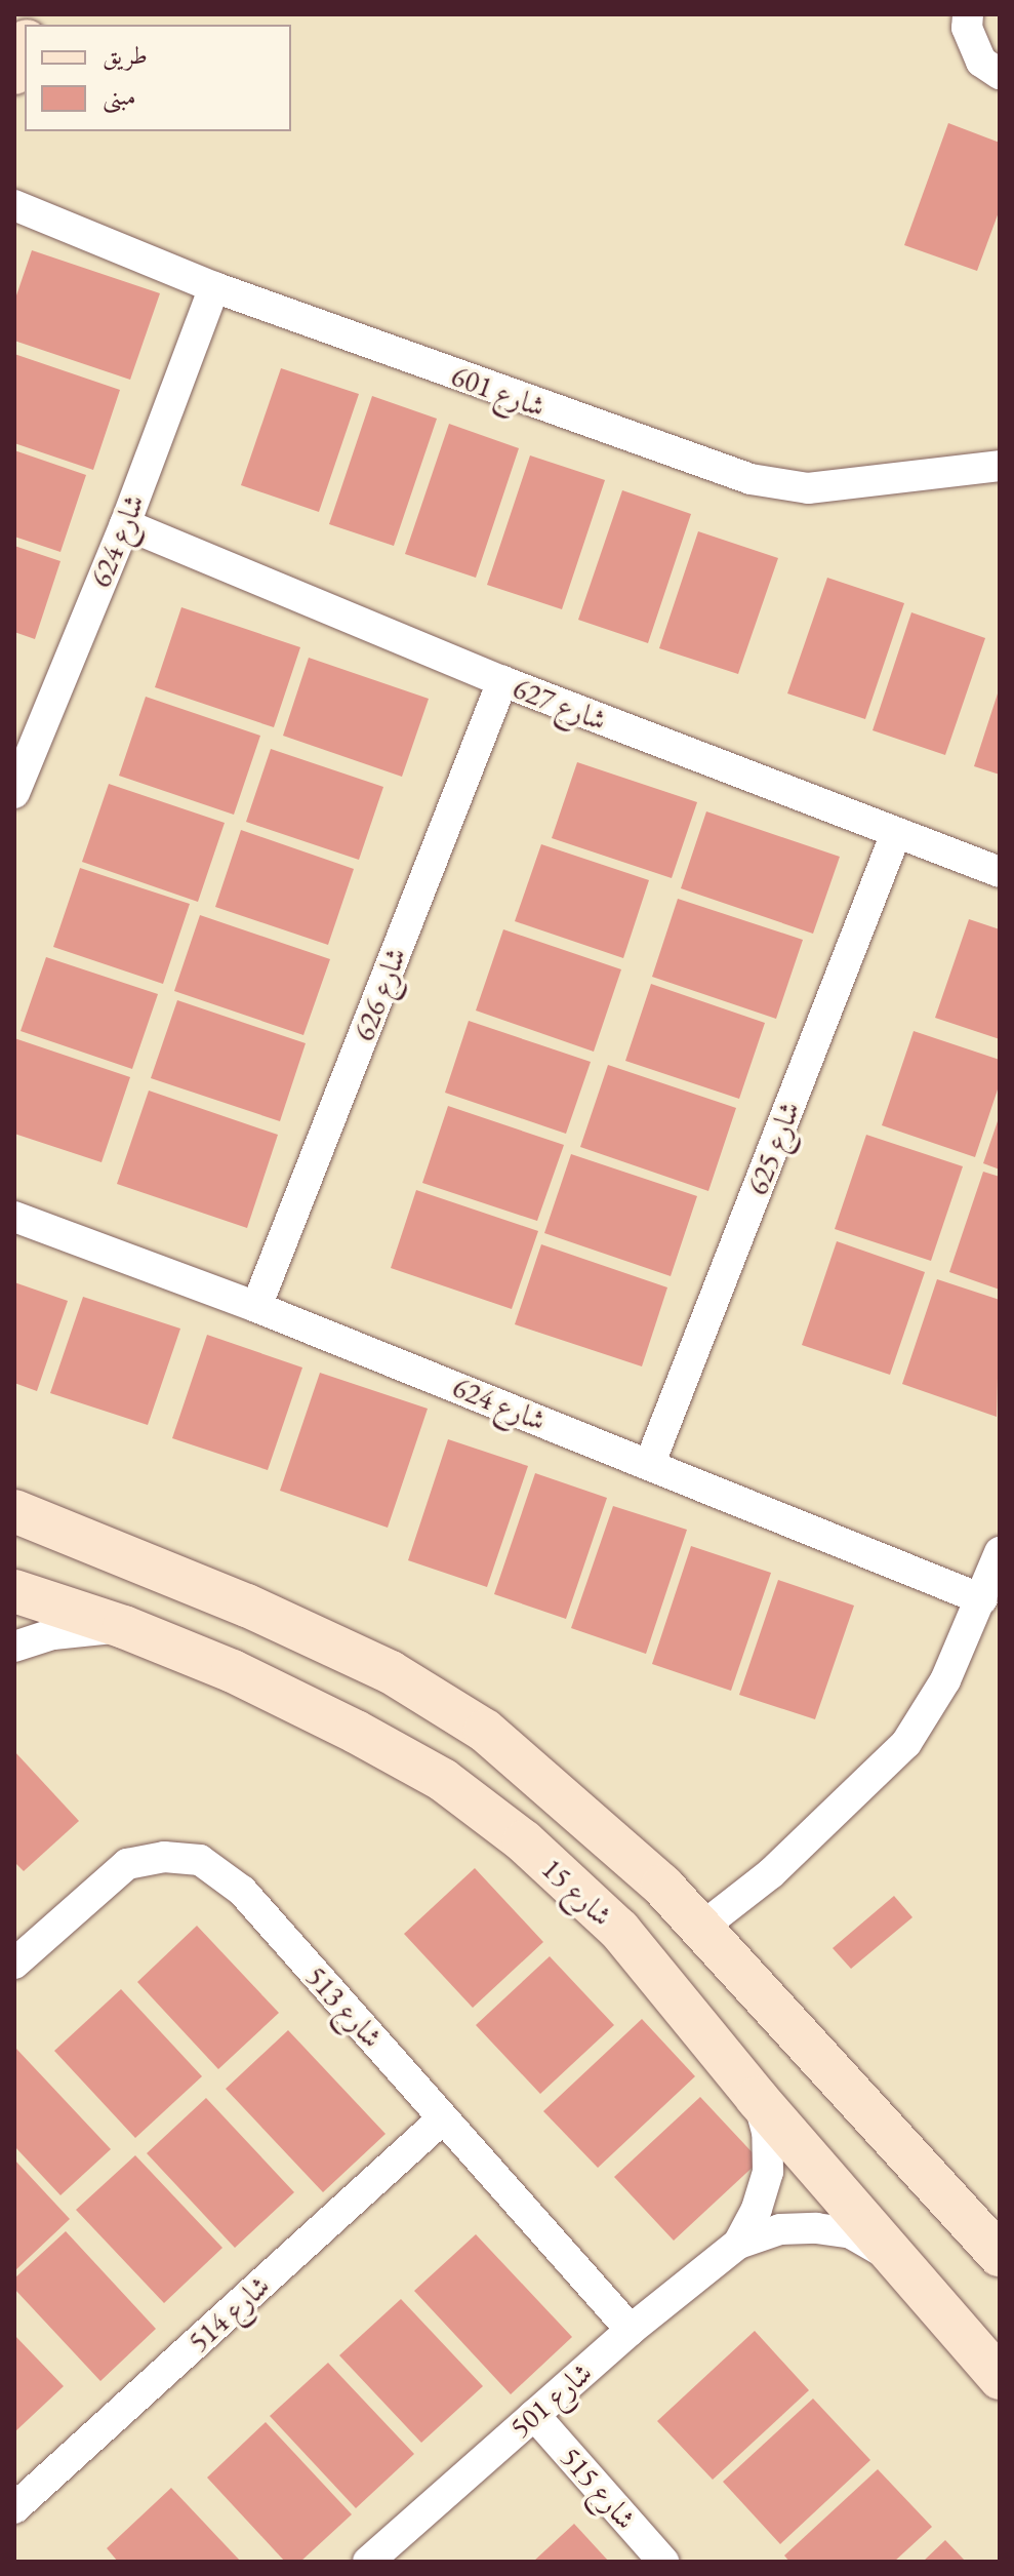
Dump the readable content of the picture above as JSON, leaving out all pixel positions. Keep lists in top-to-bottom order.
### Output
{
  "streets": {
    "street": [
      "شارع 601",
      "شارع 624",
      "شارع 627",
      "شارع 626",
      "شارع 625",
      "شارع 15",
      "شارع 513",
      "شارع 514",
      "شارع 501",
      "شارع 515"
    ]
  },
  "crossings": [
    ["شارع 601", "شارع 624"],
    ["شارع 624", "شارع 627"],
    ["شارع 624", "شارع 626"],
    ["شارع 624", "شارع 625"],
    ["شارع 627", "شارع 626"],
    ["شارع 627", "شارع 625"],
    ["شارع 15", "شارع 501"],
    ["شارع 513", "شارع 514"],
    ["شارع 513", "شارع 501"],
    ["شارع 501", "شارع 515"]
  ],
  "legend": ["طريق", "مبنى"]
}
